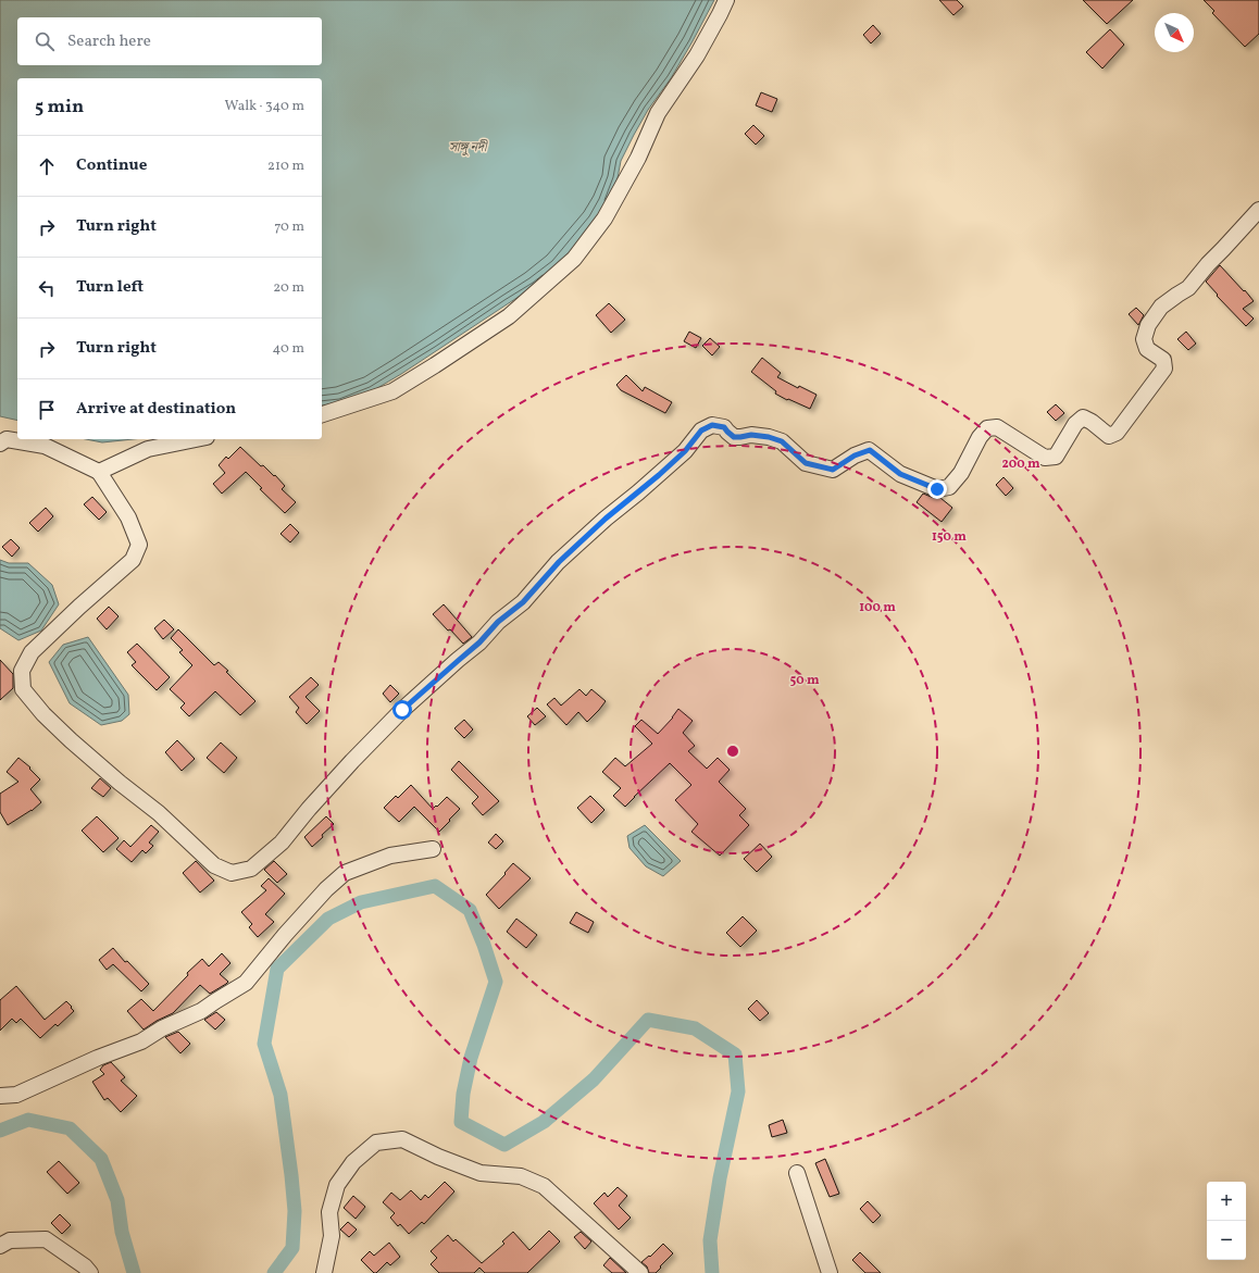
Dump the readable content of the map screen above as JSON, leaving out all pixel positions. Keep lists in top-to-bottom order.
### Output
{
  "water": ["সাঙ্গু নদী"],
  "north": "bottom right",
  "page": {
    "search": "Search here",
    "heading": ["5 min", "Walk · 340 m"],
    "list": [
      ["Continue", "210 m"],
      ["Turn right", "70 m"],
      ["Turn left", "20 m"],
      ["Turn right", "40 m"],
      "Arrive at destination"
    ],
    "map_buttons": ["+", "−"]
  },
  "rings": [
    "200 m",
    "150 m",
    "100 m",
    "50 m"
  ]
}
